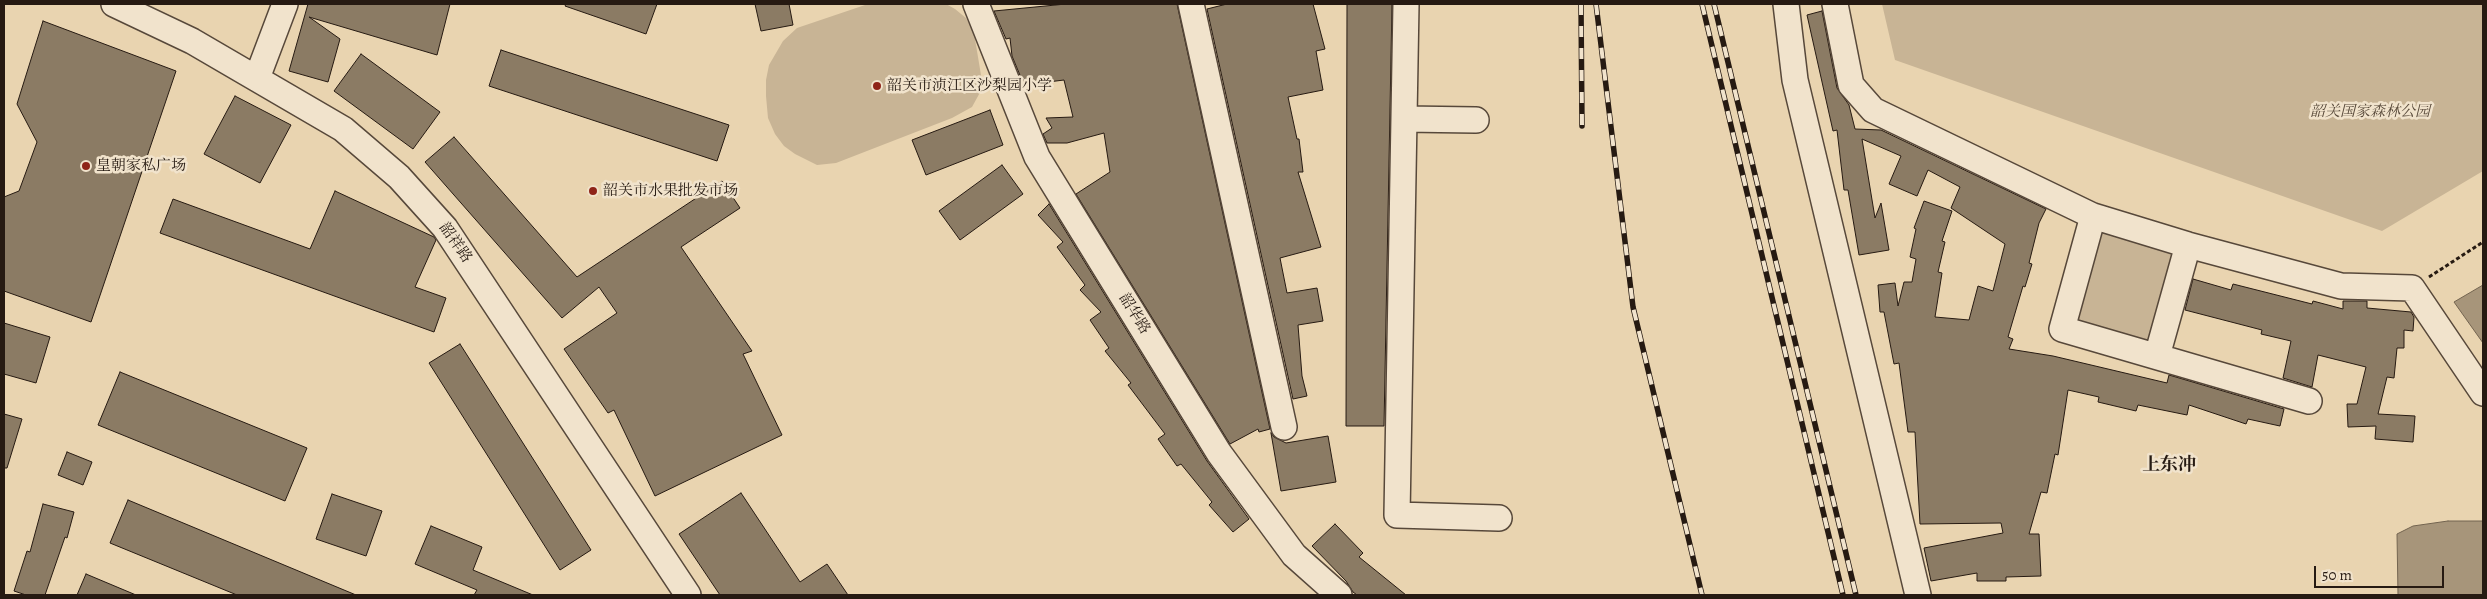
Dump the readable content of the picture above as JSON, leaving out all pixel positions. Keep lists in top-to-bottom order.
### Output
{
  "streets": {
    "street": ["韶祥路", "韶华路"]
  },
  "districts": ["上东冲"],
  "parks": ["韶关国家森林公园"],
  "places": ["韶关市浈江区沙梨园小学", "皇朝家私广场", "韶关市水果批发市场"],
  "scale_bar": "50 m"
}
